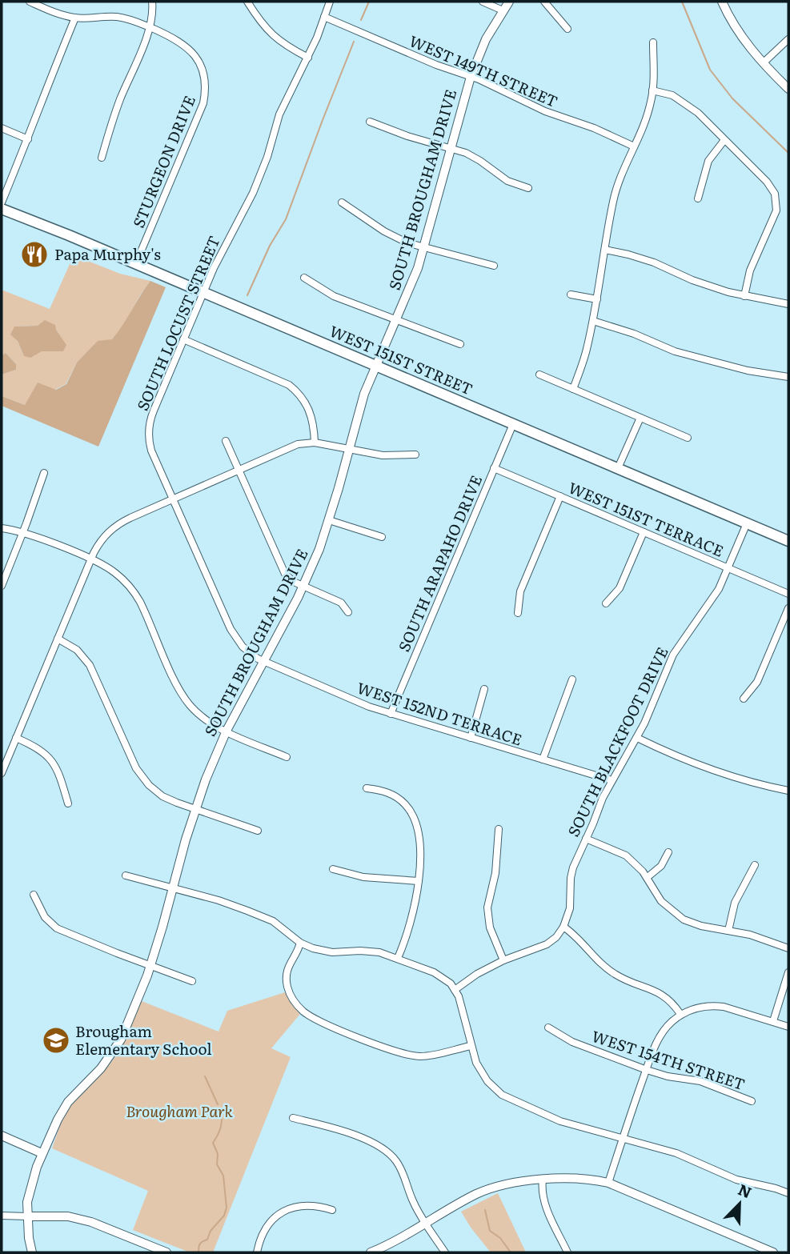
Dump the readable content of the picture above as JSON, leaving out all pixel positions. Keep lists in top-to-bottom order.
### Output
{
  "streets": {
    "main road": ["WEST 151ST STREET"],
    "street": [
      "WEST 149TH STREET",
      "STURGEON DRIVE",
      "SOUTH BROUGHAM DRIVE",
      "SOUTH LOCUST STREET",
      "WEST 151ST TERRACE",
      "SOUTH ARAPAHO DRIVE",
      "WEST 152ND TERRACE",
      "SOUTH BLACKFOOT DRIVE",
      "WEST 154TH STREET"
    ]
  },
  "crossings": [
    ["WEST 149TH STREET", "SOUTH BROUGHAM DRIVE"],
    ["WEST 149TH STREET", "SOUTH LOCUST STREET"],
    ["STURGEON DRIVE", "WEST 151ST STREET"],
    ["SOUTH BROUGHAM DRIVE", "SOUTH LOCUST STREET"],
    ["SOUTH BROUGHAM DRIVE", "WEST 151ST STREET"],
    ["SOUTH BROUGHAM DRIVE", "WEST 152ND TERRACE"],
    ["SOUTH LOCUST STREET", "WEST 151ST STREET"],
    ["SOUTH LOCUST STREET", "WEST 152ND TERRACE"],
    ["WEST 151ST STREET", "SOUTH ARAPAHO DRIVE"],
    ["WEST 151ST STREET", "SOUTH BLACKFOOT DRIVE"],
    ["WEST 151ST TERRACE", "SOUTH ARAPAHO DRIVE"],
    ["WEST 151ST TERRACE", "SOUTH BLACKFOOT DRIVE"],
    ["SOUTH ARAPAHO DRIVE", "WEST 152ND TERRACE"],
    ["WEST 152ND TERRACE", "SOUTH BLACKFOOT DRIVE"]
  ],
  "parks": ["Brougham Park"],
  "places": {
    "restaurant": ["Papa Murphy's"],
    "school or university": ["Brougham Elementary School"]
  },
  "north": "top right"
}
